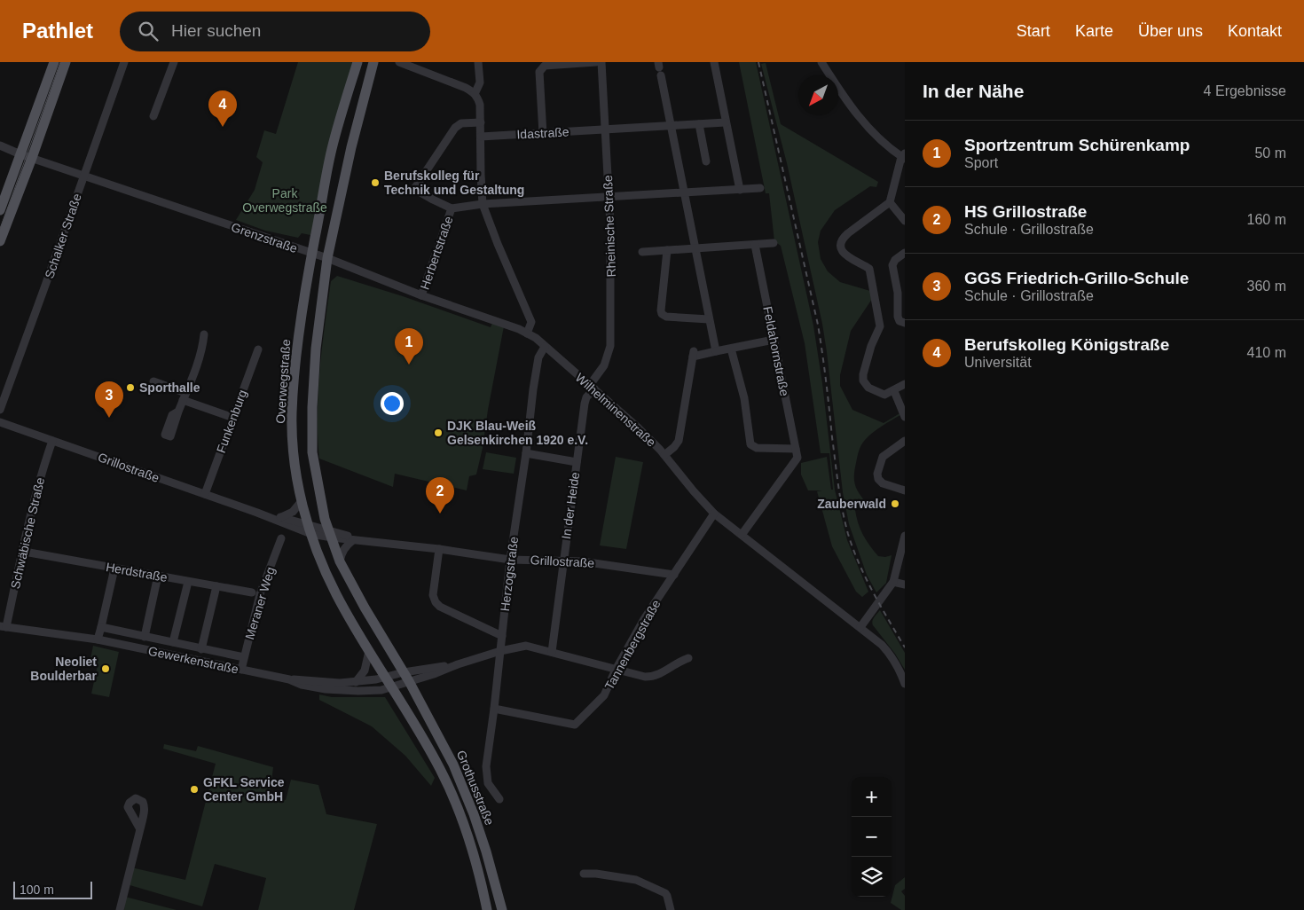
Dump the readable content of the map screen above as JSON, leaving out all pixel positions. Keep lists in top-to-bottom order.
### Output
{
  "streets": {
    "main road": ["Overwegstraße", "Grothusstraße"],
    "street": [
      "Idastraße",
      "Rheinische Straße",
      "Schalker Straße",
      "Grenzstraße",
      "Herbertstraße",
      "Feldahornstraße",
      "Wilhelminenstraße",
      "Funkenburg",
      "Grillostraße",
      "In der Heide",
      "Schwäbische Straße",
      "Herdstraße",
      "Herzogstraße",
      "Meraner Weg",
      "Tannenbergstraße",
      "Gewerkenstraße"
    ]
  },
  "crossings": [
    ["Idastraße", "Rheinische Straße"],
    ["Rheinische Straße", "Herbertstraße"],
    ["Rheinische Straße", "Wilhelminenstraße"],
    ["Rheinische Straße", "In der Heide"],
    ["Schalker Straße", "Grenzstraße"],
    ["Grenzstraße", "Herbertstraße"],
    ["Grenzstraße", "Overwegstraße"],
    ["Grenzstraße", "Wilhelminenstraße"],
    ["Feldahornstraße", "Wilhelminenstraße"],
    ["Overwegstraße", "Grillostraße"],
    ["Overwegstraße", "Gewerkenstraße"],
    ["Overwegstraße", "Grothusstraße"],
    ["Wilhelminenstraße", "In der Heide"],
    ["Wilhelminenstraße", "Herzogstraße"],
    ["Wilhelminenstraße", "Tannenbergstraße"],
    ["Funkenburg", "Grillostraße"],
    ["Grillostraße", "In der Heide"],
    ["Grillostraße", "Schwäbische Straße"],
    ["Grillostraße", "Herzogstraße"],
    ["Grillostraße", "Tannenbergstraße"],
    ["In der Heide", "Gewerkenstraße"],
    ["Schwäbische Straße", "Herdstraße"],
    ["Schwäbische Straße", "Gewerkenstraße"],
    ["Herzogstraße", "Tannenbergstraße"],
    ["Herzogstraße", "Gewerkenstraße"],
    ["Meraner Weg", "Gewerkenstraße"],
    ["Tannenbergstraße", "Gewerkenstraße"],
    ["Gewerkenstraße", "Grothusstraße"]
  ],
  "parks": ["Park Overwegstraße"],
  "places": [
    "Berufskolleg für Technik und Gestaltung",
    "Sporthalle",
    "DJK Blau-Weiß Gelsenkirchen 1920 e.V.",
    "Zauberwald",
    "Neoliet Boulderbar",
    "GFKL Service Center GmbH"
  ],
  "scale_bar": "100 m",
  "north": "bottom left",
  "page": {
    "header": "Pathlet",
    "search": "Hier suchen",
    "nav": [
      "Start",
      "Karte",
      "Über uns",
      "Kontakt"
    ],
    "heading": ["In der Nähe", "4 Ergebnisse"],
    "pins": [
      "4",
      "1",
      "3",
      "2"
    ],
    "list": [
      {
        "mark": "1",
        "name": "Sportzentrum Schürenkamp",
        "note": "Sport",
        "value": "50 m"
      },
      {
        "mark": "2",
        "name": "HS Grillostraße",
        "note": "Schule · Grillostraße",
        "value": "160 m"
      },
      {
        "mark": "3",
        "name": "GGS Friedrich-Grillo-Schule",
        "note": "Schule · Grillostraße",
        "value": "360 m"
      },
      {
        "mark": "4",
        "name": "Berufskolleg Königstraße",
        "note": "Universität",
        "value": "410 m"
      }
    ],
    "map_buttons": ["+", "−"],
    "scale": "100 m"
  }
}
